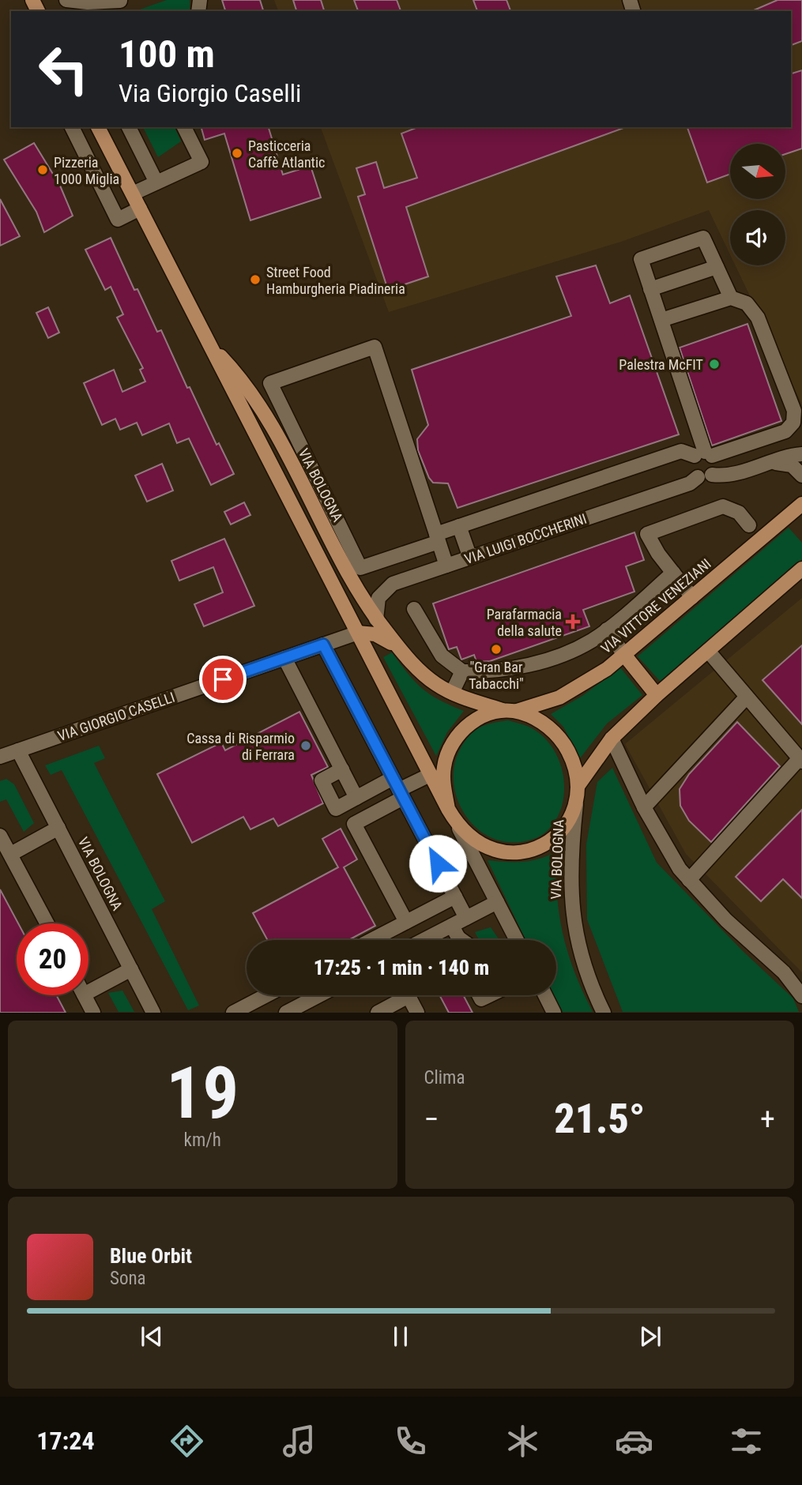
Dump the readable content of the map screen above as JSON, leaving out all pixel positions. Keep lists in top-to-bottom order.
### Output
{
  "streets": {
    "main road": ["VIA BOLOGNA", "VIA VITTORE VENEZIANI"],
    "street": ["VIA LUIGI BOCCHERINI", "VIA GIORGIO CASELLI"]
  },
  "crossings": [
    ["VIA BOLOGNA", "VIA LUIGI BOCCHERINI"],
    ["VIA BOLOGNA", "VIA VITTORE VENEZIANI"],
    ["VIA BOLOGNA", "VIA GIORGIO CASELLI"]
  ],
  "places": {
    "other": [
      "Pasticceria Caffè Atlantic",
      "Pizzeria 1000 Miglia",
      "Street Food Hamburgheria Piadineria",
      "Palestra McFIT",
      "\"Gran Bar Tabacchi\"",
      "Cassa di Risparmio di Ferrara"
    ],
    "health": ["Parafarmacia della salute"]
  },
  "north": "right",
  "page": {
    "turn": ["100 m", "Via Giorgio Caselli"],
    "limit": "20",
    "trip": "17:25 · 1 min · 140 m",
    "tile": [
      ["19", "km/h"],
      "Clima"
    ],
    "heat": ["−", "21.5°", "+"],
    "song": ["Blue Orbit", "Sona"],
    "tabs": "17:24"
  }
}
